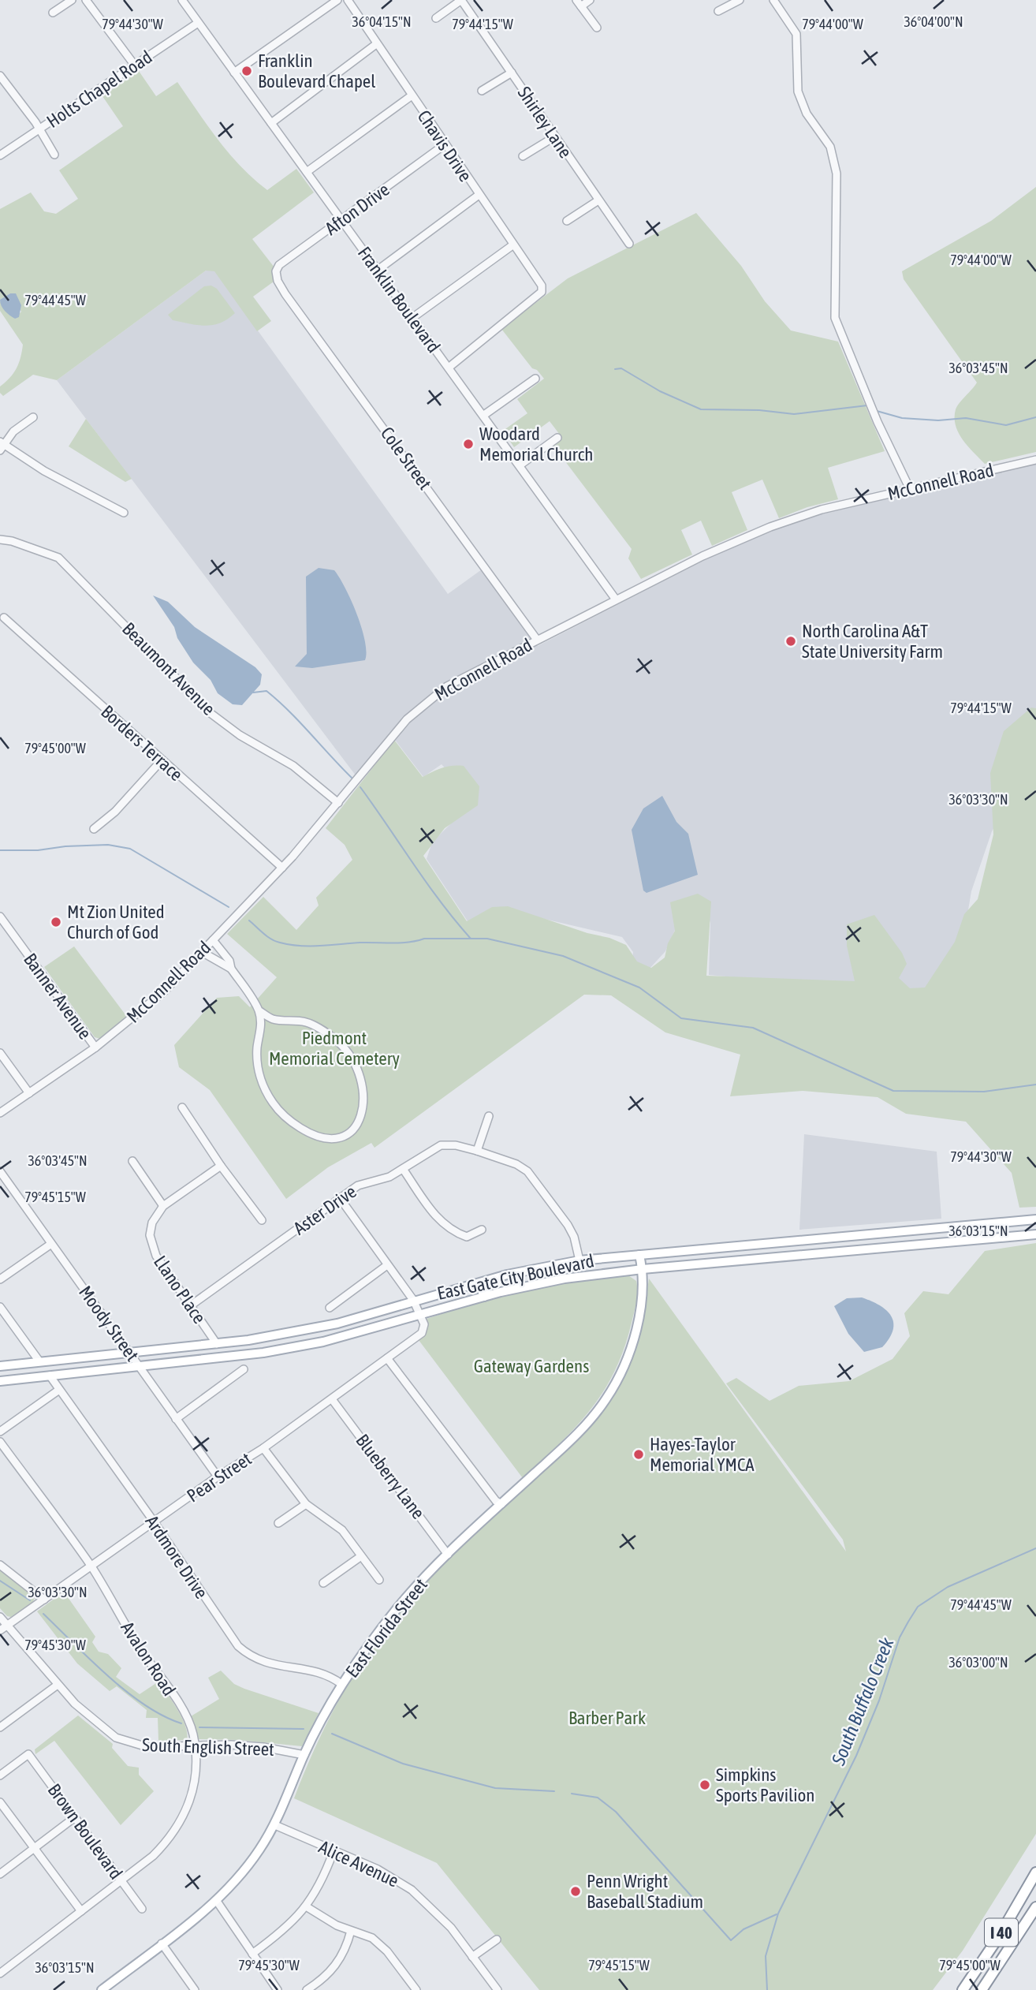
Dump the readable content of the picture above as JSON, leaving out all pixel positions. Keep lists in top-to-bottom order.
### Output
{
  "streets": {
    "highway": ["I 40"],
    "main road": ["East Gate City Boulevard", "East Florida Street"],
    "street": [
      "Holts Chapel Road",
      "Shirley Lane",
      "Chavis Drive",
      "Afton Drive",
      "Franklin Boulevard",
      "Cole Street",
      "McConnell Road",
      "Beaumont Avenue",
      "Borders Terrace",
      "Banner Avenue",
      "Aster Drive",
      "Llano Place",
      "Moody Street",
      "Blueberry Lane",
      "Pear Street",
      "Ardmore Drive",
      "Avalon Road",
      "South English Street",
      "Brown Boulevard",
      "Alice Avenue"
    ]
  },
  "crossings": [
    ["Holts Chapel Road", "Franklin Boulevard"],
    ["Chavis Drive", "Afton Drive"],
    ["Chavis Drive", "Franklin Boulevard"],
    ["Afton Drive", "Franklin Boulevard"],
    ["Afton Drive", "Cole Street"],
    ["Franklin Boulevard", "McConnell Road"],
    ["Cole Street", "McConnell Road"],
    ["McConnell Road", "Beaumont Avenue"],
    ["McConnell Road", "Borders Terrace"],
    ["McConnell Road", "Banner Avenue"],
    ["Aster Drive", "East Gate City Boulevard"],
    ["Aster Drive", "Llano Place"],
    ["East Gate City Boulevard", "Llano Place"],
    ["East Gate City Boulevard", "Moody Street"],
    ["East Gate City Boulevard", "Pear Street"],
    ["East Gate City Boulevard", "Ardmore Drive"],
    ["East Gate City Boulevard", "East Florida Street"],
    ["Moody Street", "Pear Street"],
    ["Blueberry Lane", "Pear Street"],
    ["Blueberry Lane", "East Florida Street"],
    ["Pear Street", "Ardmore Drive"],
    ["Pear Street", "Avalon Road"],
    ["Pear Street", "South English Street"],
    ["Ardmore Drive", "East Florida Street"],
    ["East Florida Street", "South English Street"],
    ["East Florida Street", "Alice Avenue"],
    ["Avalon Road", "South English Street"],
    ["Avalon Road", "Brown Boulevard"]
  ],
  "water": ["South Buffalo Creek"],
  "parks": ["Piedmont Memorial Cemetery", "Gateway Gardens", "Barber Park"],
  "places": [
    "Franklin Boulevard Chapel",
    "Woodard Memorial Church",
    "North Carolina A&T State University Farm",
    "Mt Zion United Church of God",
    "Hayes-Taylor Memorial YMCA",
    "Simpkins Sports Pavilion",
    "Penn Wright Baseball Stadium"
  ],
  "coordinates": [
    "36°04'15\"N",
    "36°04'00\"N",
    "79°44'30\"W",
    "79°44'15\"W",
    "79°44'00\"W",
    "79°44'45\"W",
    "36°03'45\"N",
    "79°45'00\"W",
    "36°03'30\"N",
    "79°45'15\"W",
    "36°03'15\"N",
    "79°45'30\"W",
    "36°03'00\"N"
  ]
}
